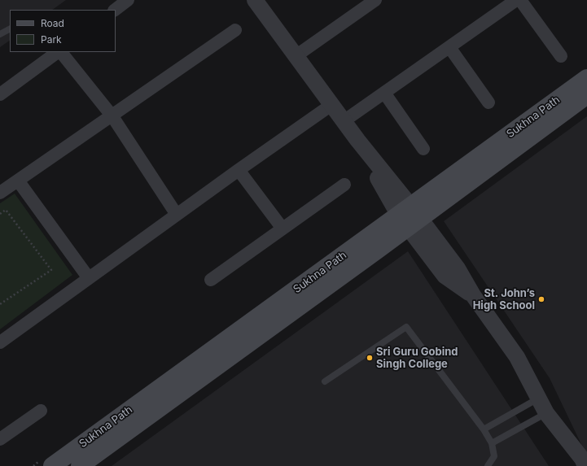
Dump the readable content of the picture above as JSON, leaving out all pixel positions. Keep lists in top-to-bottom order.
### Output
{
  "streets": {
    "main road": ["Sukhna Path"]
  },
  "places": ["St. John’s High School", "Sri Guru Gobind Singh College"],
  "legend": ["Road", "Park"]
}
